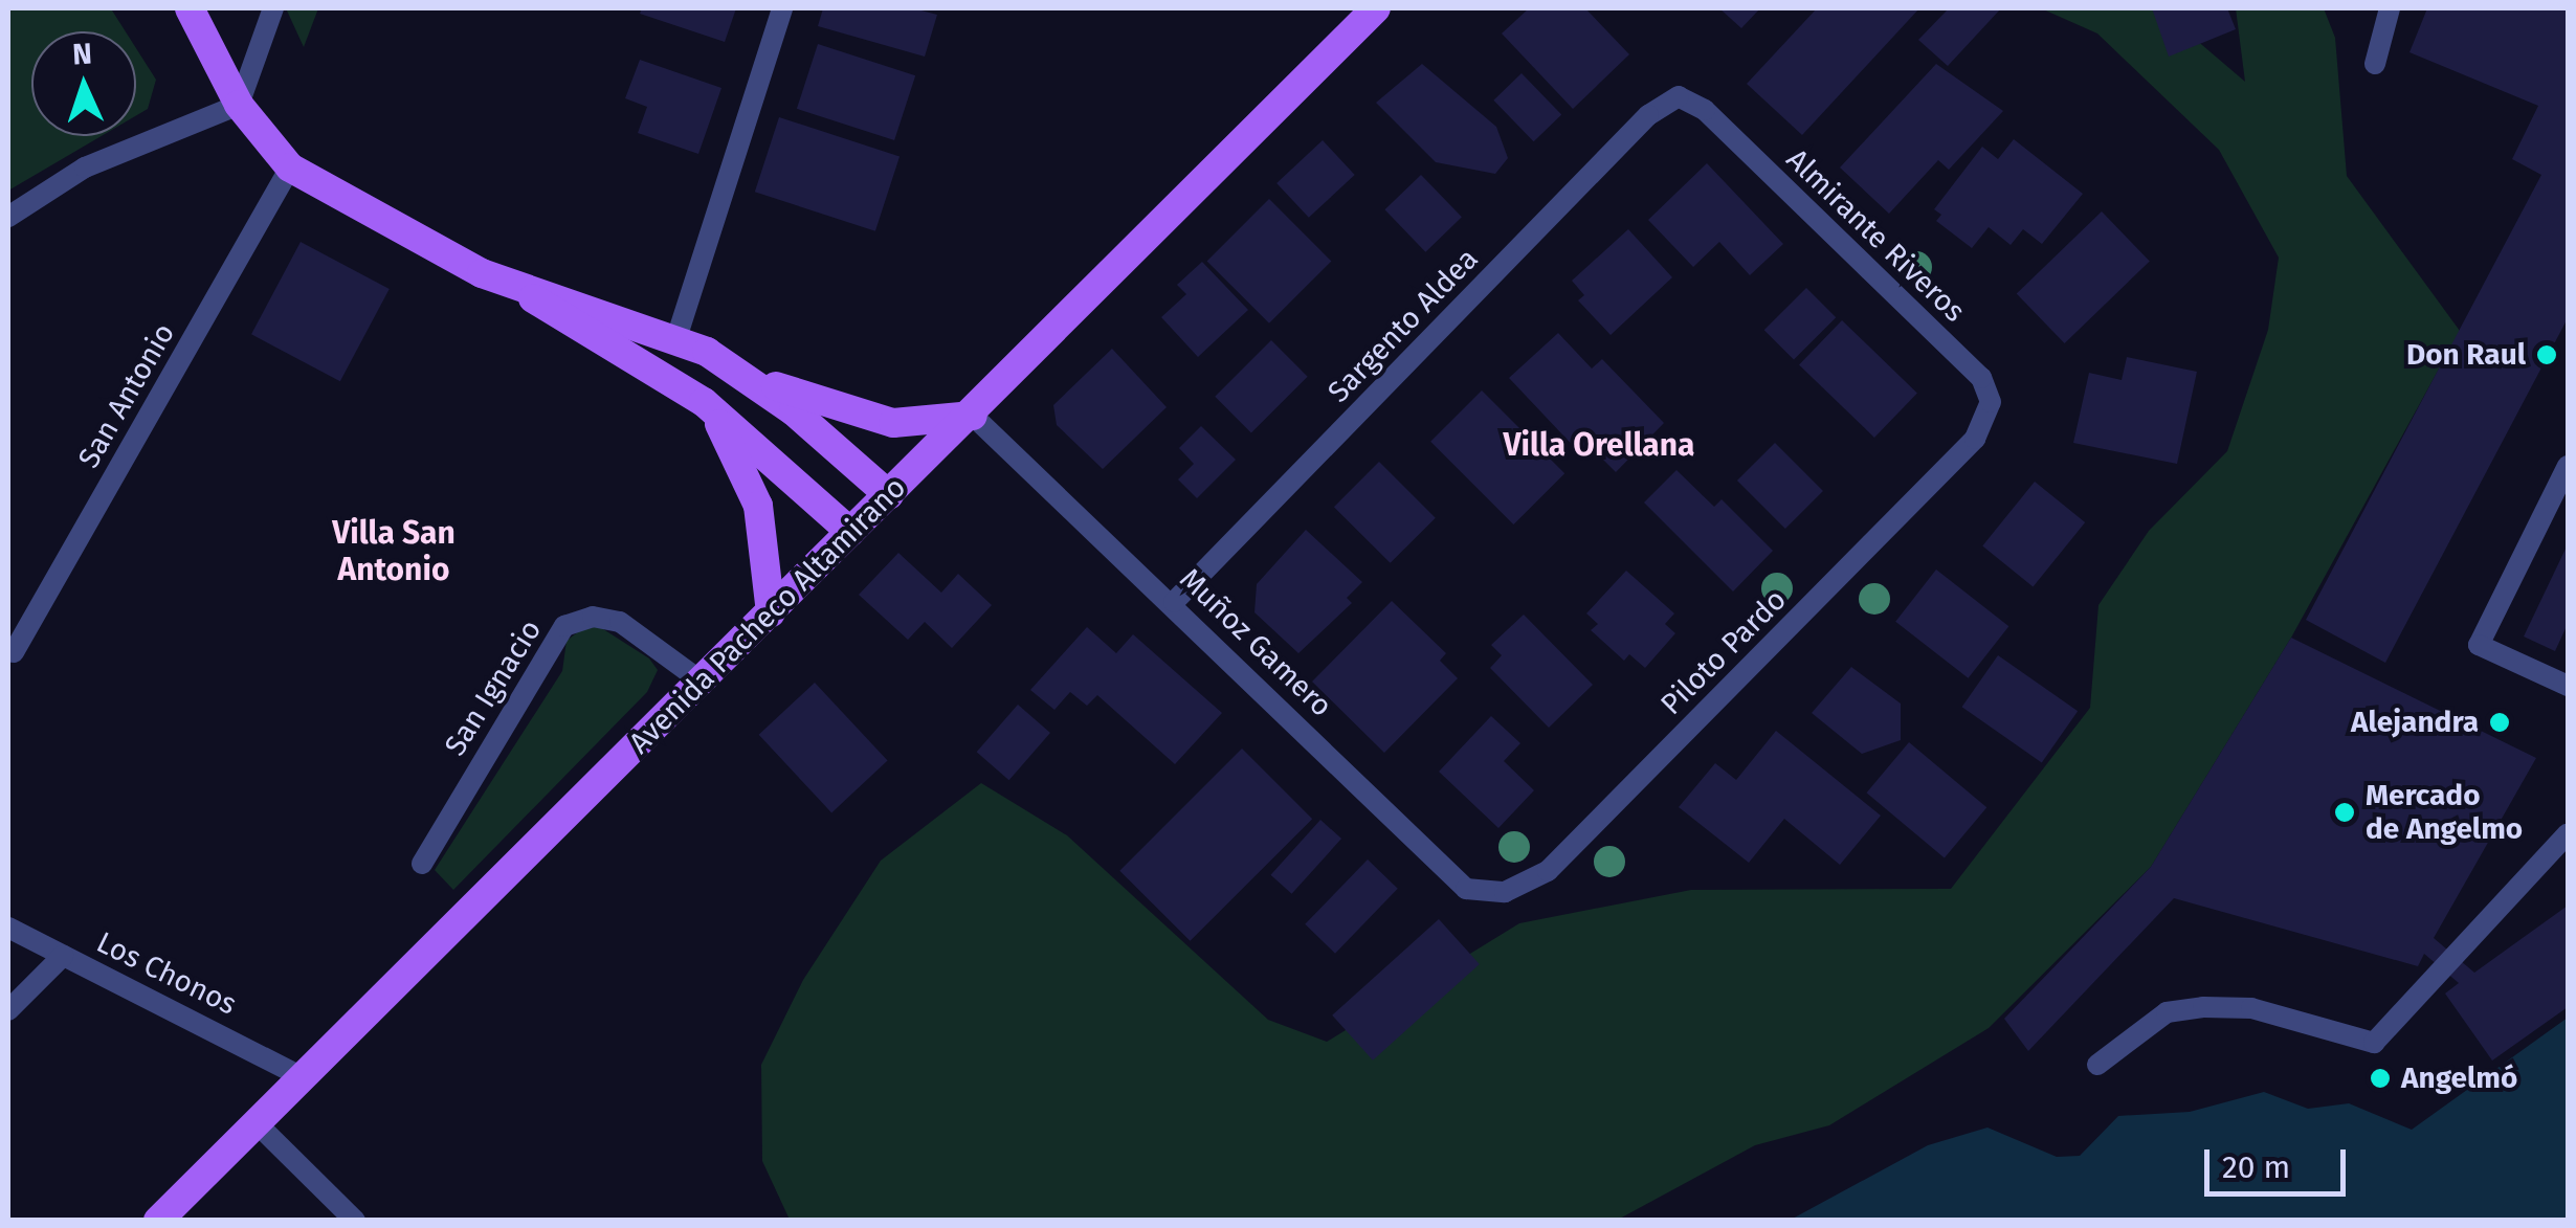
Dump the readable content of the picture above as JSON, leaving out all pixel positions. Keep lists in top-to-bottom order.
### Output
{
  "streets": {
    "main road": ["Avenida Pacheco Altamirano"],
    "street": [
      "Almirante Riveros",
      "Sargento Aldea",
      "San Antonio",
      "Muñoz Gamero",
      "Piloto Pardo",
      "San Ignacio",
      "Los Chonos"
    ]
  },
  "crossings": [
    ["Almirante Riveros", "Sargento Aldea"],
    ["Almirante Riveros", "Piloto Pardo"],
    ["Sargento Aldea", "Muñoz Gamero"],
    ["Avenida Pacheco Altamirano", "Muñoz Gamero"],
    ["Avenida Pacheco Altamirano", "San Ignacio"],
    ["Avenida Pacheco Altamirano", "Los Chonos"],
    ["Muñoz Gamero", "Piloto Pardo"]
  ],
  "districts": ["Villa Orellana", "Villa San Antonio"],
  "places": [
    "Don Raul",
    "Alejandra",
    "Mercado de Angelmo",
    "Angelmó"
  ],
  "scale_bar": "20 m",
  "north": "top"
}
